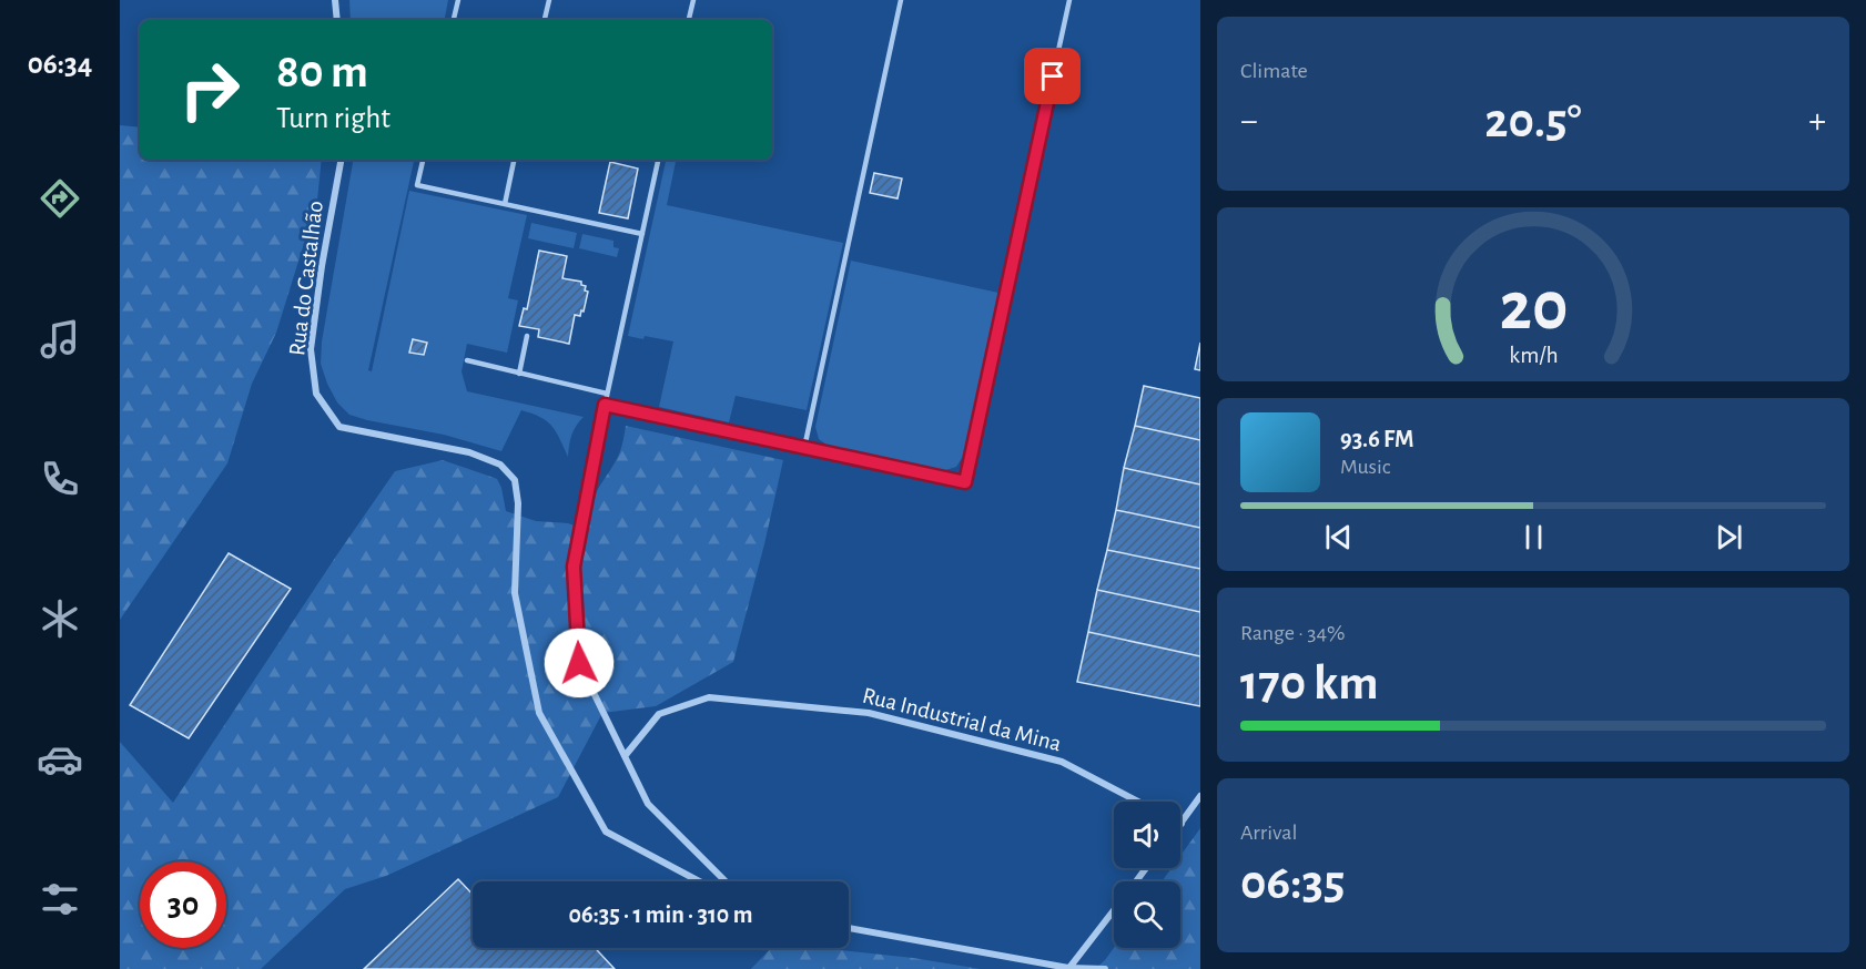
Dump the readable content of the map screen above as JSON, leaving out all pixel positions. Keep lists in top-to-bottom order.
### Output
{
  "streets": {
    "street": ["Rua do Castalhão", "Rua Industrial da Mina"]
  },
  "page": {
    "tabs": "06:34",
    "tile": [
      "Climate",
      ["Range · 34%", "170 km"],
      ["Arrival", "06:35"]
    ],
    "turn": ["80 m", "Turn right"],
    "heat": ["−", "20.5°", "+"],
    "song": ["93.6 FM", "Music"],
    "limit": "30",
    "trip": "06:35 · 1 min · 310 m",
    "gauge": ["20", "km/h"]
  }
}
